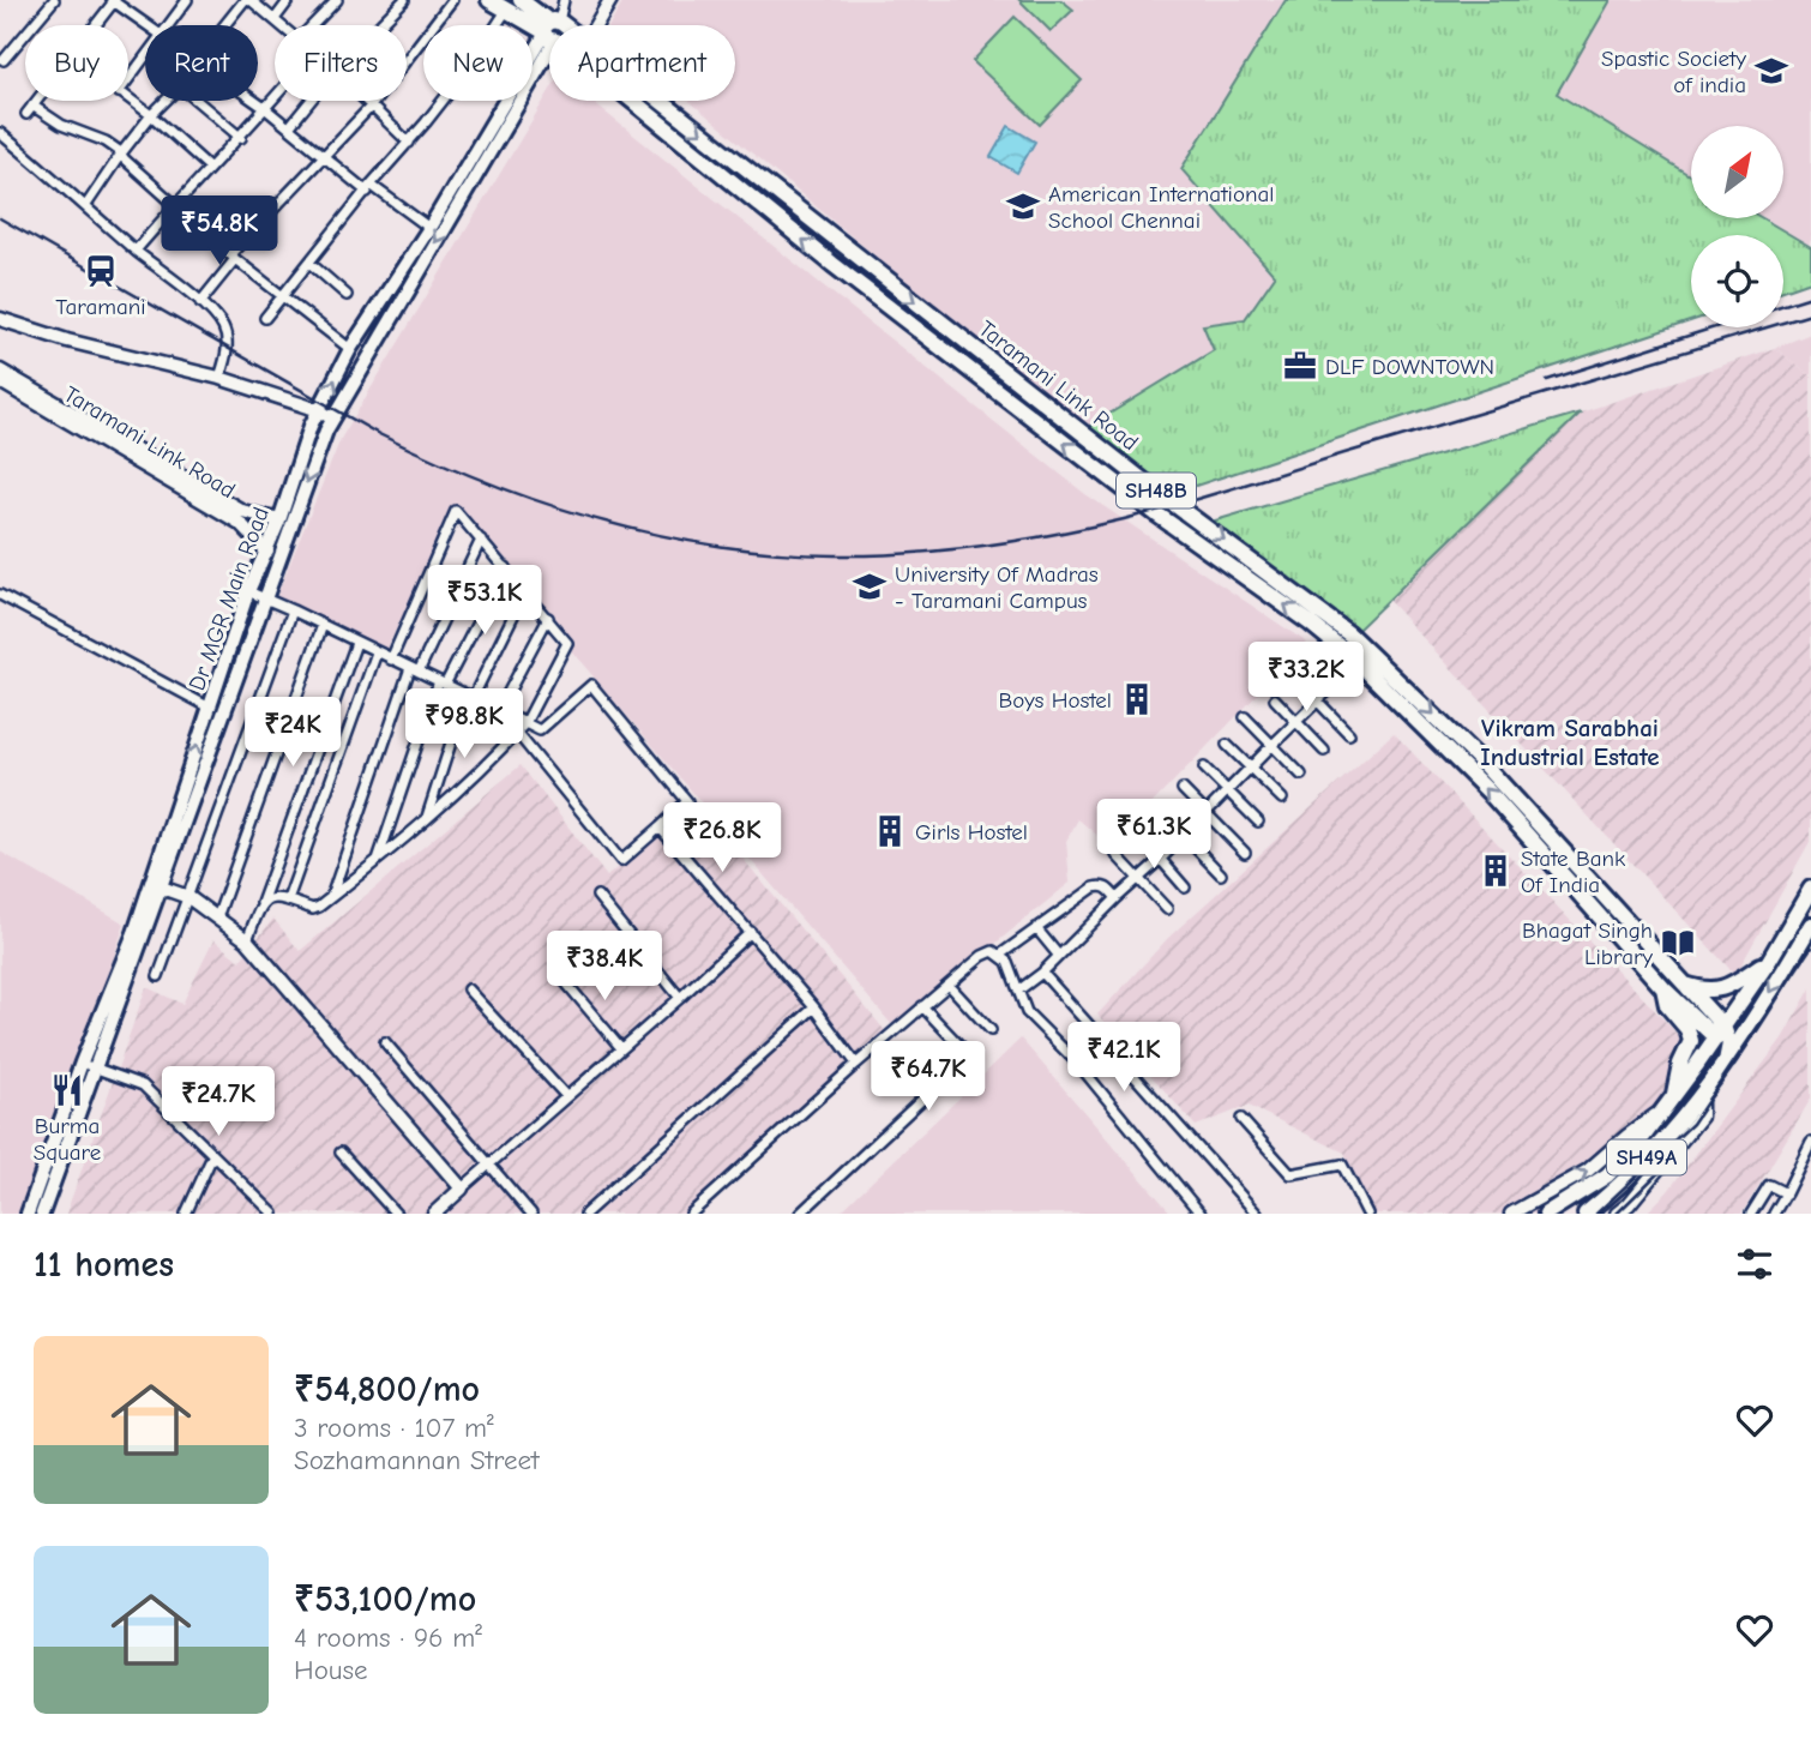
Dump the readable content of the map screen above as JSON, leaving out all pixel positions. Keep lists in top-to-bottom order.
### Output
{
  "streets": {
    "main road": [
      "Taramani Link Road",
      "SH48B",
      "Dr MGR Main Road",
      "SH49A"
    ]
  },
  "crossings": [
    ["Taramani Link Road", "SH48B"],
    ["Taramani Link Road", "Dr MGR Main Road"],
    ["Taramani Link Road", "SH49A"],
    ["SH48B", "SH49A"]
  ],
  "districts": ["Vikram Sarabhai Industrial Estate"],
  "places": {
    "school or university": ["Spastic Society of india", "American International School Chennai", "University Of Madras - Taramani Campus"],
    "station": ["Taramani"],
    "office": ["DLF DOWNTOWN"],
    "building": ["Boys Hostel", "Girls Hostel", "State Bank Of India"],
    "library": ["Bhagat Singh Library"],
    "restaurant": ["Burma Square"]
  },
  "north": "top right",
  "page": {
    "chip": [
      "Buy",
      "Rent",
      "Filters",
      "New",
      "Apartment"
    ],
    "price": [
      "₹54.8K",
      "₹53.1K",
      "₹33.2K",
      "₹98.8K",
      "₹24K",
      "₹61.3K",
      "₹26.8K",
      "₹38.4K",
      "₹42.1K",
      "₹64.7K",
      "₹24.7K"
    ],
    "heading": "11 homes",
    "list": [
      {
        "name": "₹54,800/mo",
        "note": "3 rooms · 107 m² · Sozhamannan Street"
      },
      {
        "name": "₹53,100/mo",
        "note": "4 rooms · 96 m² · House"
      }
    ]
  }
}
